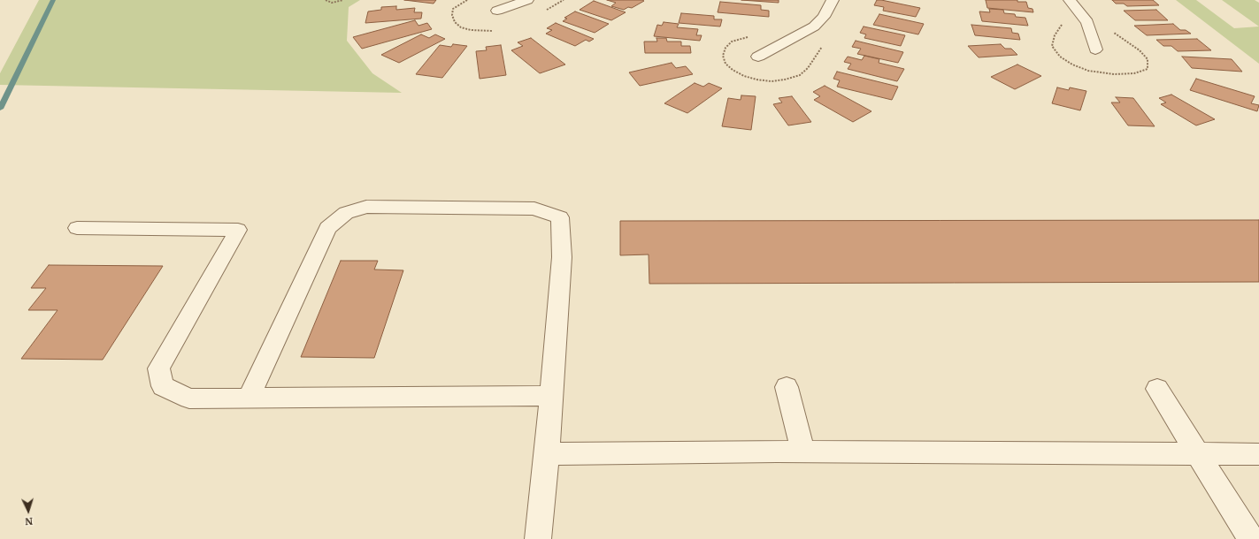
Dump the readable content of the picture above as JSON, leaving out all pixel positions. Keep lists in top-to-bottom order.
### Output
{
  "north": "bottom"
}
